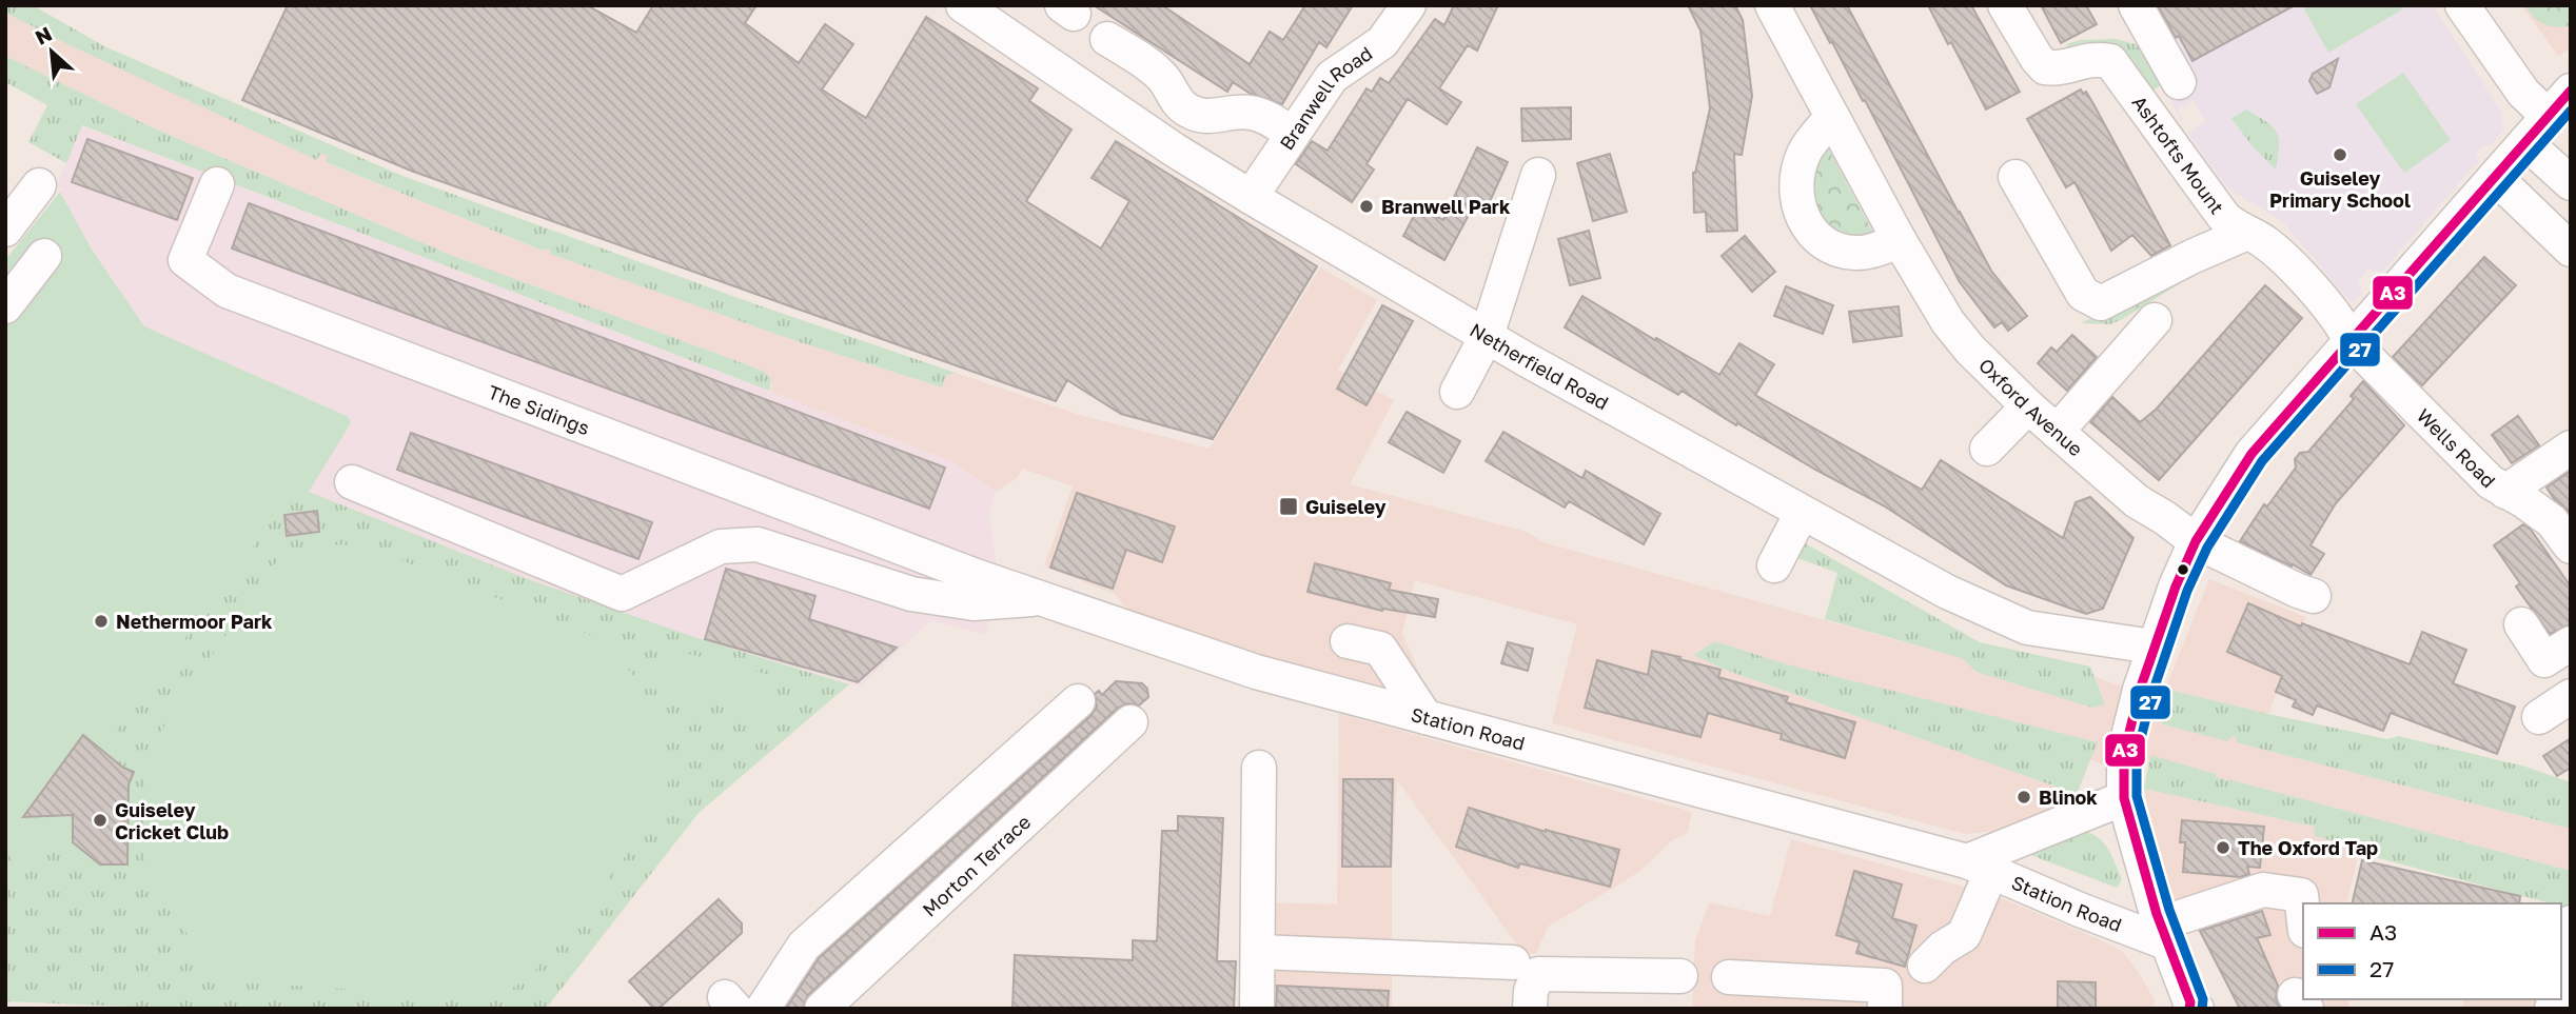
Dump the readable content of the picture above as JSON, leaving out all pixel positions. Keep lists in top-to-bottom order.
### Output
{
  "streets": {
    "street": [
      "Branwell Road",
      "Ashtofts Mount",
      "Netherfield Road",
      "Oxford Avenue",
      "The Sidings",
      "Wells Road",
      "Station Road",
      "Morton Terrace"
    ]
  },
  "crossings": [
    ["Branwell Road", "Netherfield Road"],
    ["Ashtofts Mount", "Wells Road"],
    ["The Sidings", "Station Road"]
  ],
  "places": {
    "other": [
      "Guiseley Primary School",
      "Branwell Park",
      "Nethermoor Park",
      "Blinok",
      "Guiseley Cricket Club",
      "The Oxford Tap"
    ],
    "transit": ["Guiseley"]
  },
  "lines": ["transit line A3", "transit line 27"],
  "legend": ["A3", "27"],
  "north": "top left"
}
